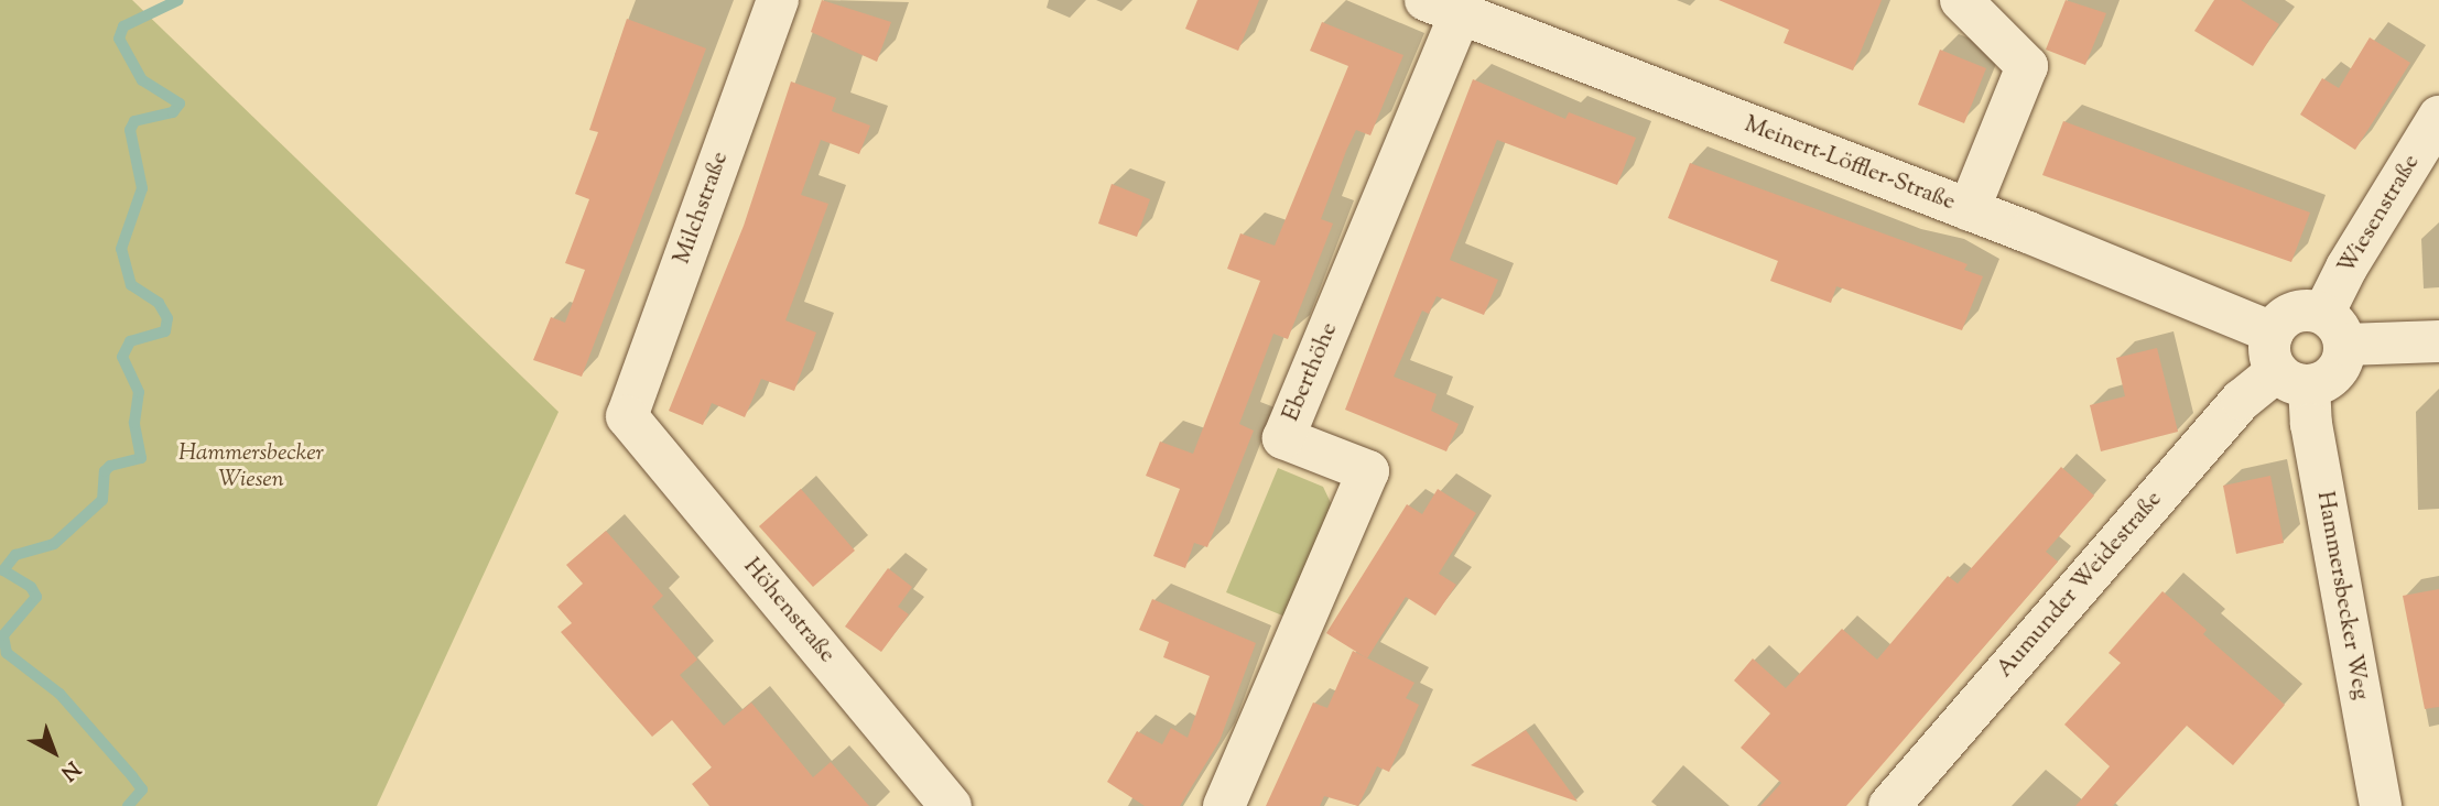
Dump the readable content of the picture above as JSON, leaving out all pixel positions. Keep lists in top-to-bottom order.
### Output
{
  "streets": {
    "street": [
      "Meinert-Löffler-Straße",
      "Milchstraße",
      "Wiesenstraße",
      "Eberthöhe",
      "Aumunder Weidestraße",
      "Hammersbecker Weg",
      "Höhenstraße"
    ]
  },
  "crossings": [
    ["Meinert-Löffler-Straße", "Eberthöhe"],
    ["Meinert-Löffler-Straße", "Aumunder Weidestraße"],
    ["Meinert-Löffler-Straße", "Hammersbecker Weg"],
    ["Milchstraße", "Höhenstraße"],
    ["Aumunder Weidestraße", "Hammersbecker Weg"]
  ],
  "parks": ["Hammersbecker Wiesen"],
  "north": "bottom right"
}
